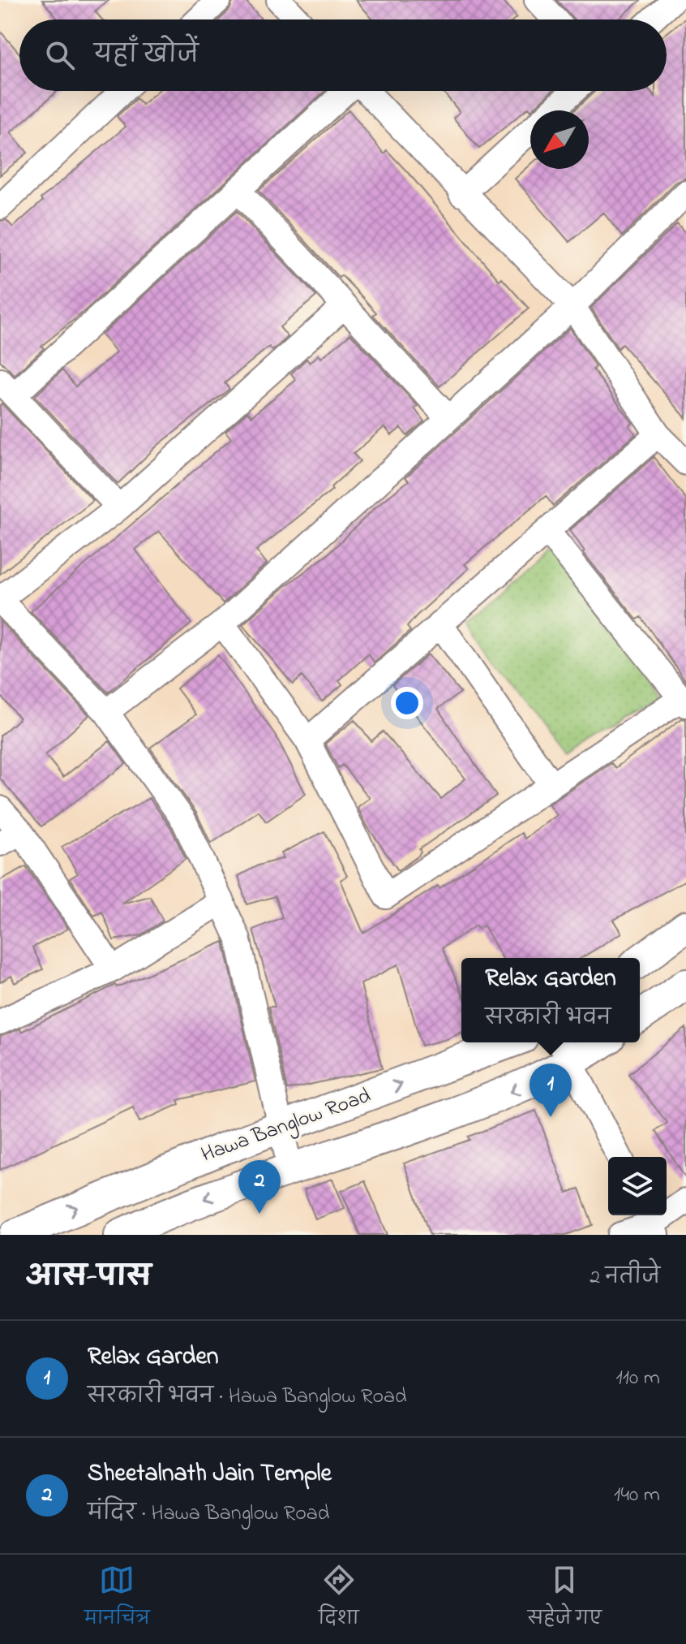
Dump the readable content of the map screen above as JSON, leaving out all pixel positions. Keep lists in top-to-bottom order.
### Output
{
  "streets": {
    "street": ["Hawa Banglow Road"]
  },
  "north": "bottom left",
  "page": {
    "search": "यहाँ खोजें",
    "popup": ["Relax Garden", "सरकारी भवन"],
    "pins": ["1", "2"],
    "heading": ["आस-पास", "2 नतीजे"],
    "list": [
      {
        "mark": "1",
        "name": "Relax Garden",
        "note": "सरकारी भवन · Hawa Banglow Road",
        "value": "110 m"
      },
      {
        "mark": "2",
        "name": "Sheetalnath Jain Temple",
        "note": "मंदिर · Hawa Banglow Road",
        "value": "140 m"
      }
    ],
    "nav": ["मानचित्र", "दिशा", "सहेजे गए"]
  }
}
